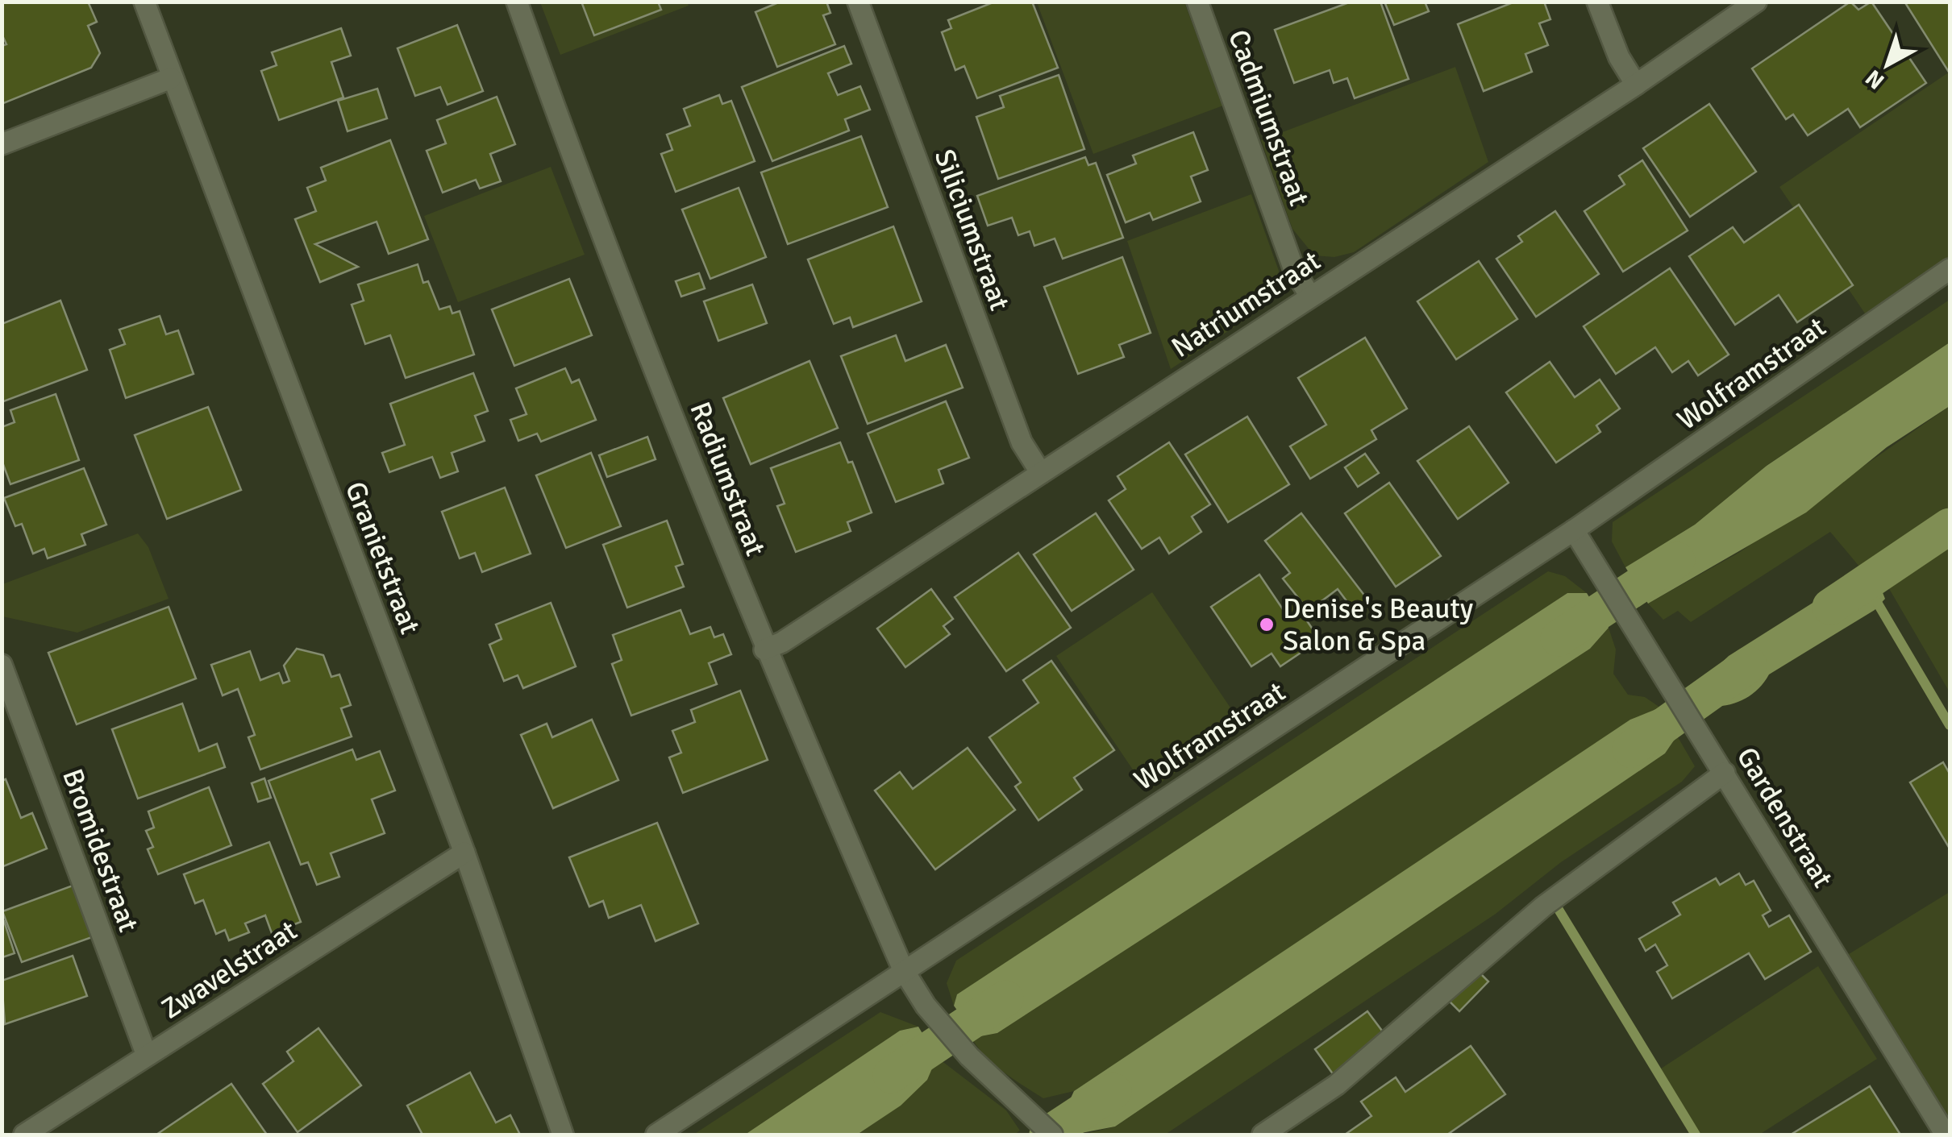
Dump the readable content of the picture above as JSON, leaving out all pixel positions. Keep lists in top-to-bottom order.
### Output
{
  "streets": {
    "street": [
      "Cadmiumstraat",
      "Siliciumstraat",
      "Natriumstraat",
      "Wolframstraat",
      "Radiumstraat",
      "Granietstraat",
      "Gardenstraat",
      "Bromidestraat",
      "Zwavelstraat"
    ]
  },
  "crossings": [
    ["Cadmiumstraat", "Natriumstraat"],
    ["Siliciumstraat", "Natriumstraat"],
    ["Natriumstraat", "Radiumstraat"],
    ["Wolframstraat", "Radiumstraat"],
    ["Wolframstraat", "Gardenstraat"],
    ["Granietstraat", "Zwavelstraat"],
    ["Bromidestraat", "Zwavelstraat"]
  ],
  "places": ["Denise's Beauty Salon & Spa"],
  "north": "bottom left"
}
